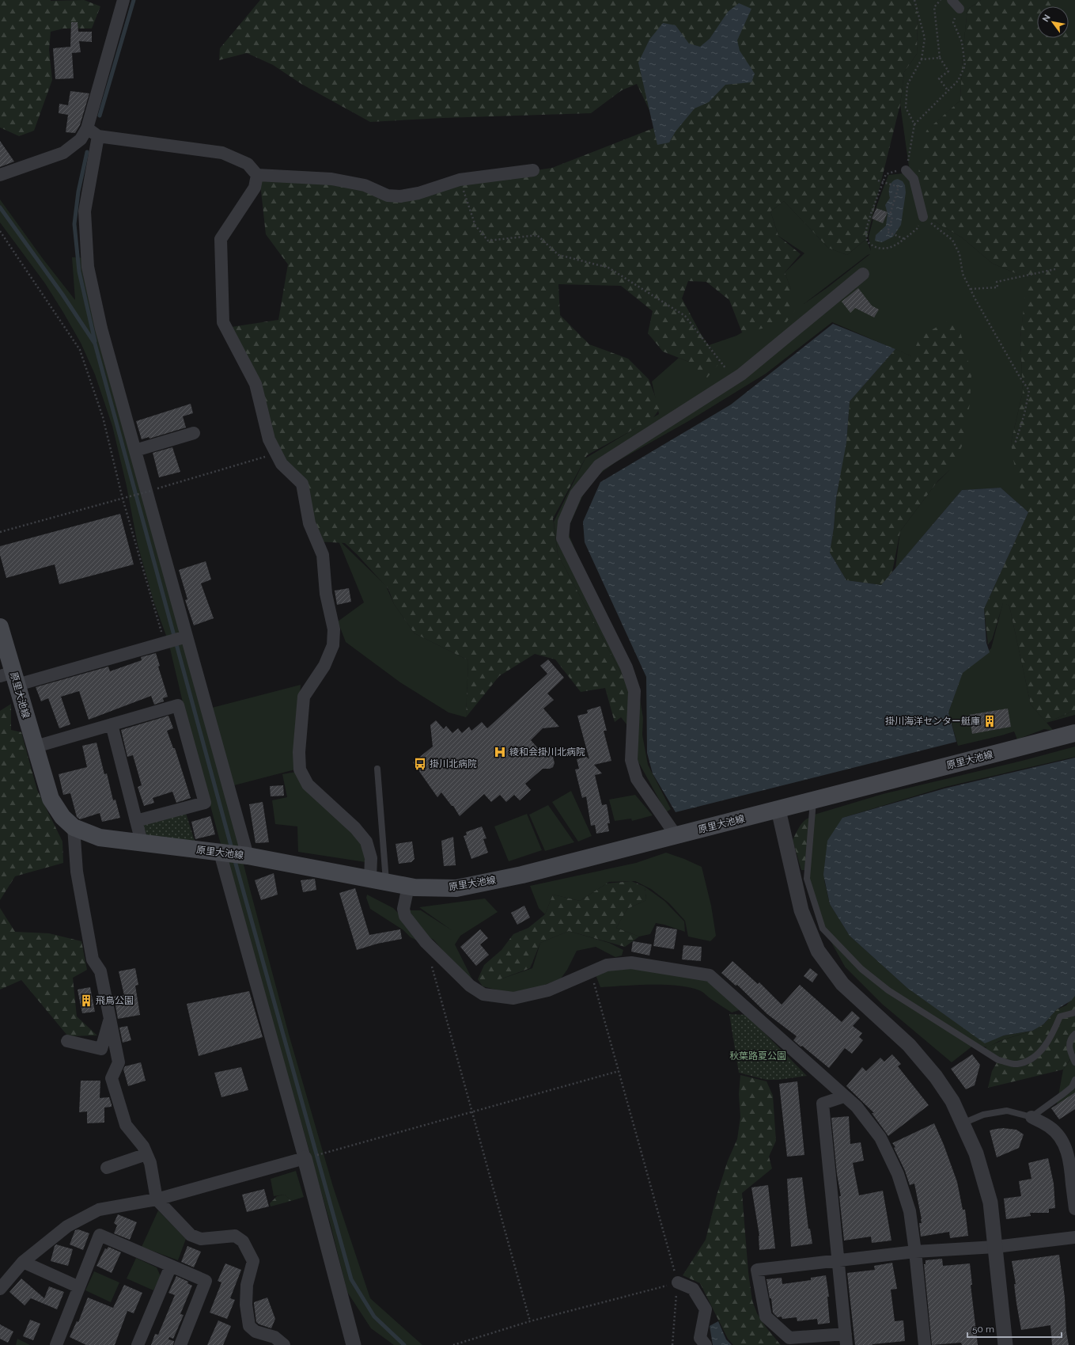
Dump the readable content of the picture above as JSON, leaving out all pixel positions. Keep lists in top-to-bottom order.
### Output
{
  "streets": {
    "main road": ["原里大池線"]
  },
  "parks": ["秋葉路夏公園"],
  "places": {
    "building": ["掛川海洋センター艇庫", "飛鳥公園"],
    "hospital": ["綾和会掛川北病院"],
    "bus stop": ["掛川北病院"]
  },
  "scale_bar": "50 m",
  "north": "top left"
}
